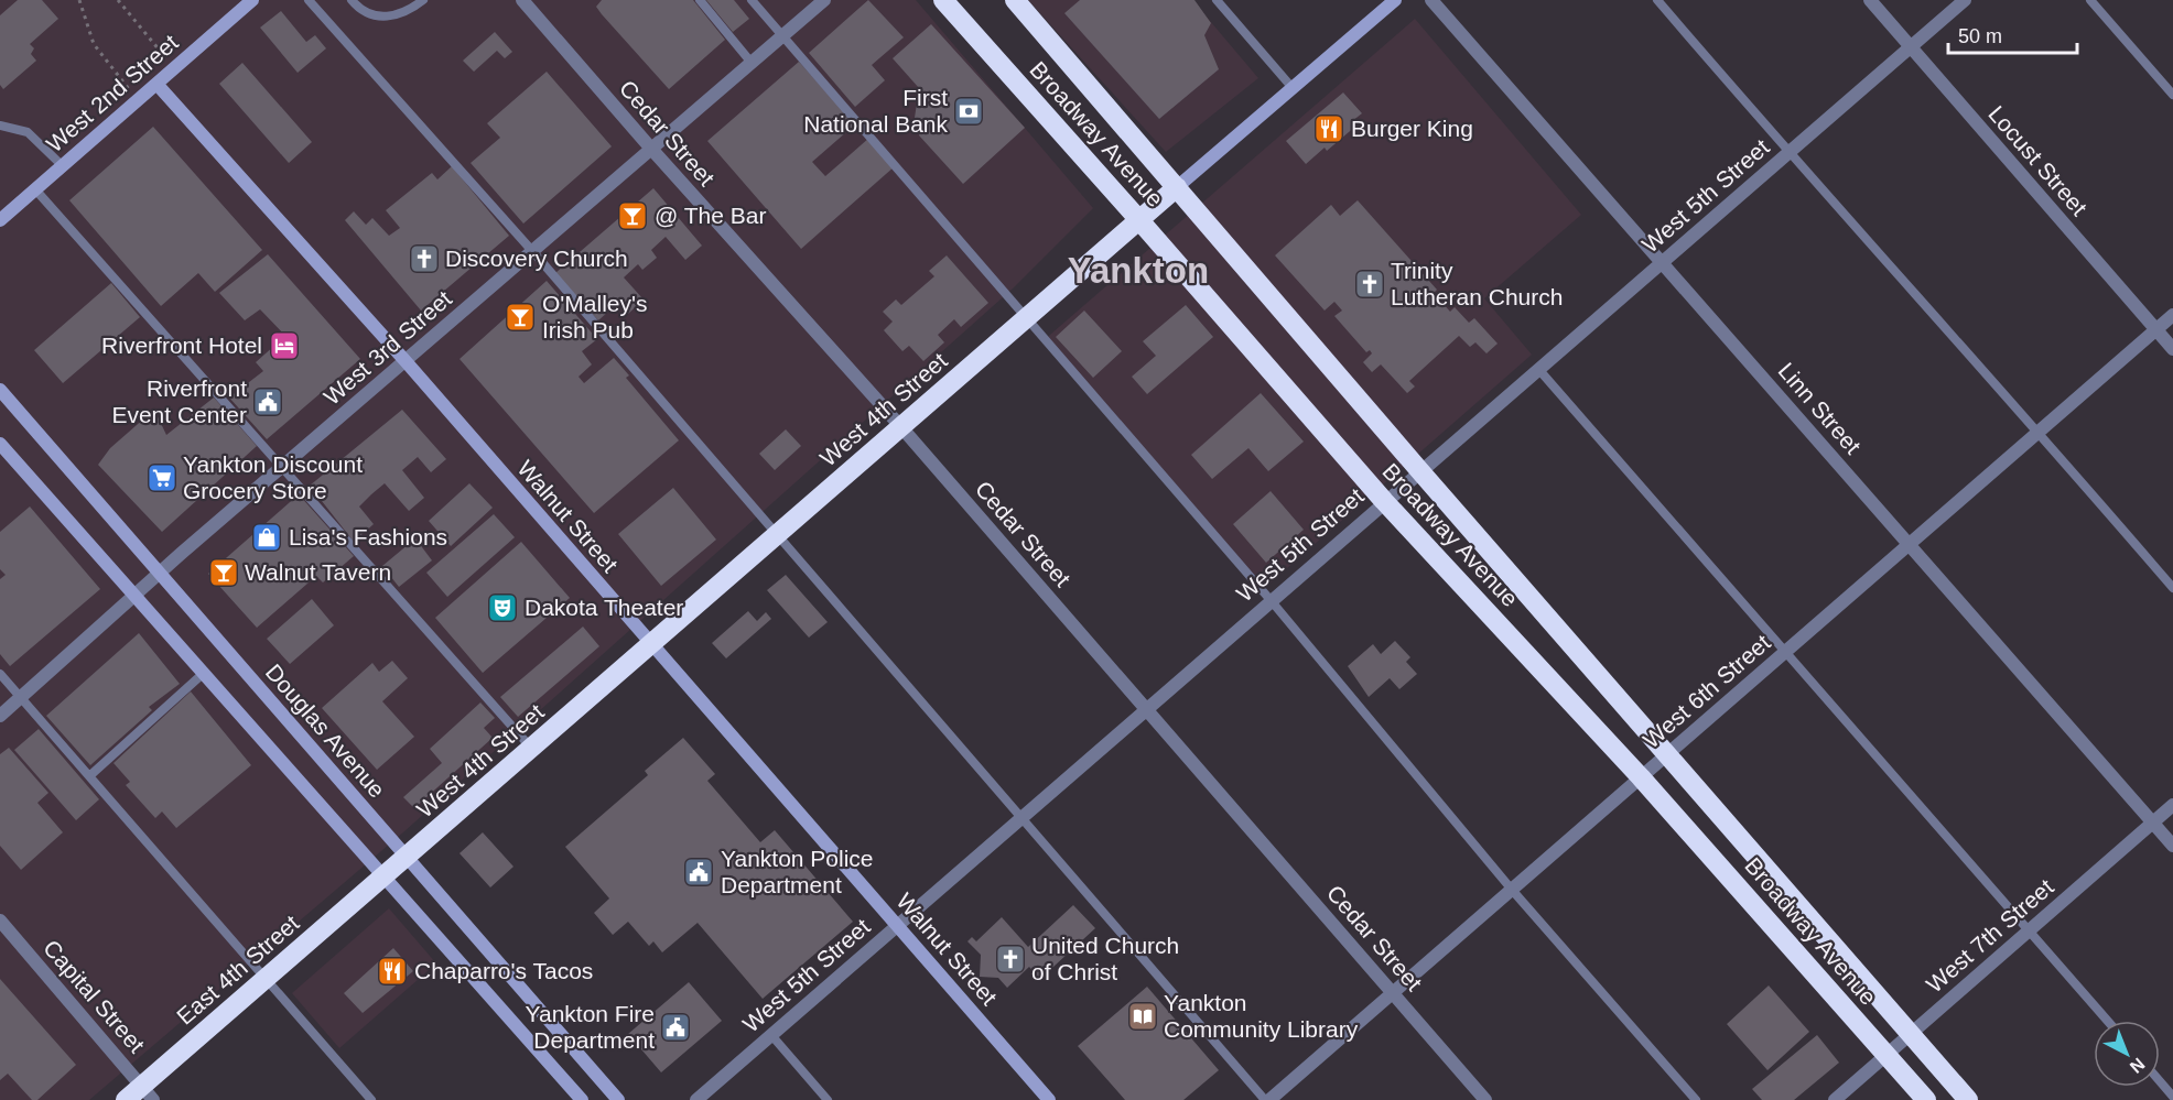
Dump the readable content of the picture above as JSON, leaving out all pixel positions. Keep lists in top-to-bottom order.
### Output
{
  "streets": {
    "highway": ["Broadway Avenue", "West 4th Street", "East 4th Street"],
    "street": [
      "West 2nd Street",
      "Cedar Street",
      "Locust Street",
      "West 5th Street",
      "West 3rd Street",
      "Linn Street",
      "Walnut Street",
      "West 6th Street",
      "Douglas Avenue",
      "West 7th Street",
      "Capital Street"
    ]
  },
  "crossings": [
    ["West 2nd Street", "Walnut Street"],
    ["Cedar Street", "West 5th Street"],
    ["Cedar Street", "West 3rd Street"],
    ["Cedar Street", "West 4th Street"],
    ["Cedar Street", "West 6th Street"],
    ["Broadway Avenue", "West 5th Street"],
    ["Broadway Avenue", "West 4th Street"],
    ["Broadway Avenue", "West 6th Street"],
    ["Broadway Avenue", "West 7th Street"],
    ["Locust Street", "West 5th Street"],
    ["Locust Street", "West 6th Street"],
    ["West 5th Street", "Linn Street"],
    ["West 5th Street", "Walnut Street"],
    ["West 3rd Street", "Walnut Street"],
    ["West 3rd Street", "Douglas Avenue"],
    ["Linn Street", "West 6th Street"],
    ["Linn Street", "West 7th Street"],
    ["West 4th Street", "Walnut Street"],
    ["West 4th Street", "Douglas Avenue"],
    ["West 4th Street", "East 4th Street"],
    ["East 4th Street", "Capital Street"]
  ],
  "districts": ["Yankton"],
  "places": {
    "bank": ["First National Bank"],
    "restaurant": ["Burger King", "Chaparro's Tacos"],
    "bar": ["@ The Bar", "O'Malley's Irish Pub", "Walnut Tavern"],
    "church": ["Discovery Church", "Trinity Lutheran Church", "United Church of Christ"],
    "hotel": ["Riverfront Hotel"],
    "public building": ["Riverfront Event Center", "Yankton Police Department", "Yankton Fire Department"],
    "supermarket": ["Yankton Discount Grocery Store"],
    "shop": ["Lisa's Fashions"],
    "theatre": ["Dakota Theater"],
    "library": ["Yankton Community Library"]
  },
  "scale_bar": "50 m",
  "north": "bottom right"
}
